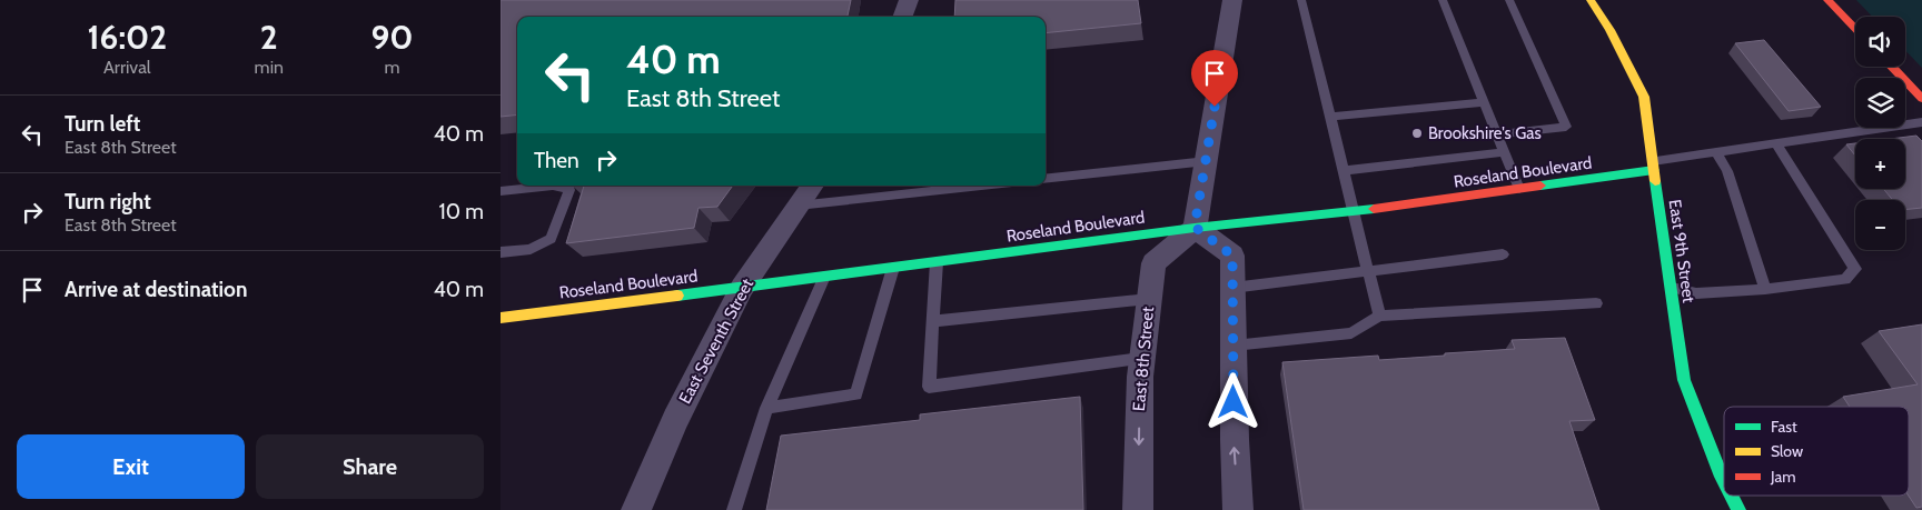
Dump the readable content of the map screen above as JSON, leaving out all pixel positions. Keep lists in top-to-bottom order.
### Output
{
  "streets": {
    "street": [
      "Roseland Boulevard",
      "East 9th Street",
      "East Seventh Street",
      "East 8th Street"
    ]
  },
  "crossings": [
    ["Roseland Boulevard", "East 9th Street"],
    ["Roseland Boulevard", "East Seventh Street"],
    ["Roseland Boulevard", "East 8th Street"]
  ],
  "places": ["Brookshire's Gas"],
  "legend": ["Fast", "Slow", "Jam"],
  "page": {
    "eta": [
      "16:02",
      "Arrival",
      "2",
      "min",
      "90",
      "m"
    ],
    "map_buttons": ["+", "−"],
    "turn": ["40 m", "East 8th Street"],
    "list": [
      {
        "name": "Turn left",
        "note": "East 8th Street",
        "value": "40 m"
      },
      {
        "name": "Turn right",
        "note": "East 8th Street",
        "value": "10 m"
      },
      {
        "name": "Arrive at destination",
        "value": "40 m"
      }
    ],
    "then": "Then",
    "buttons": ["Exit", "Share"]
  }
}
